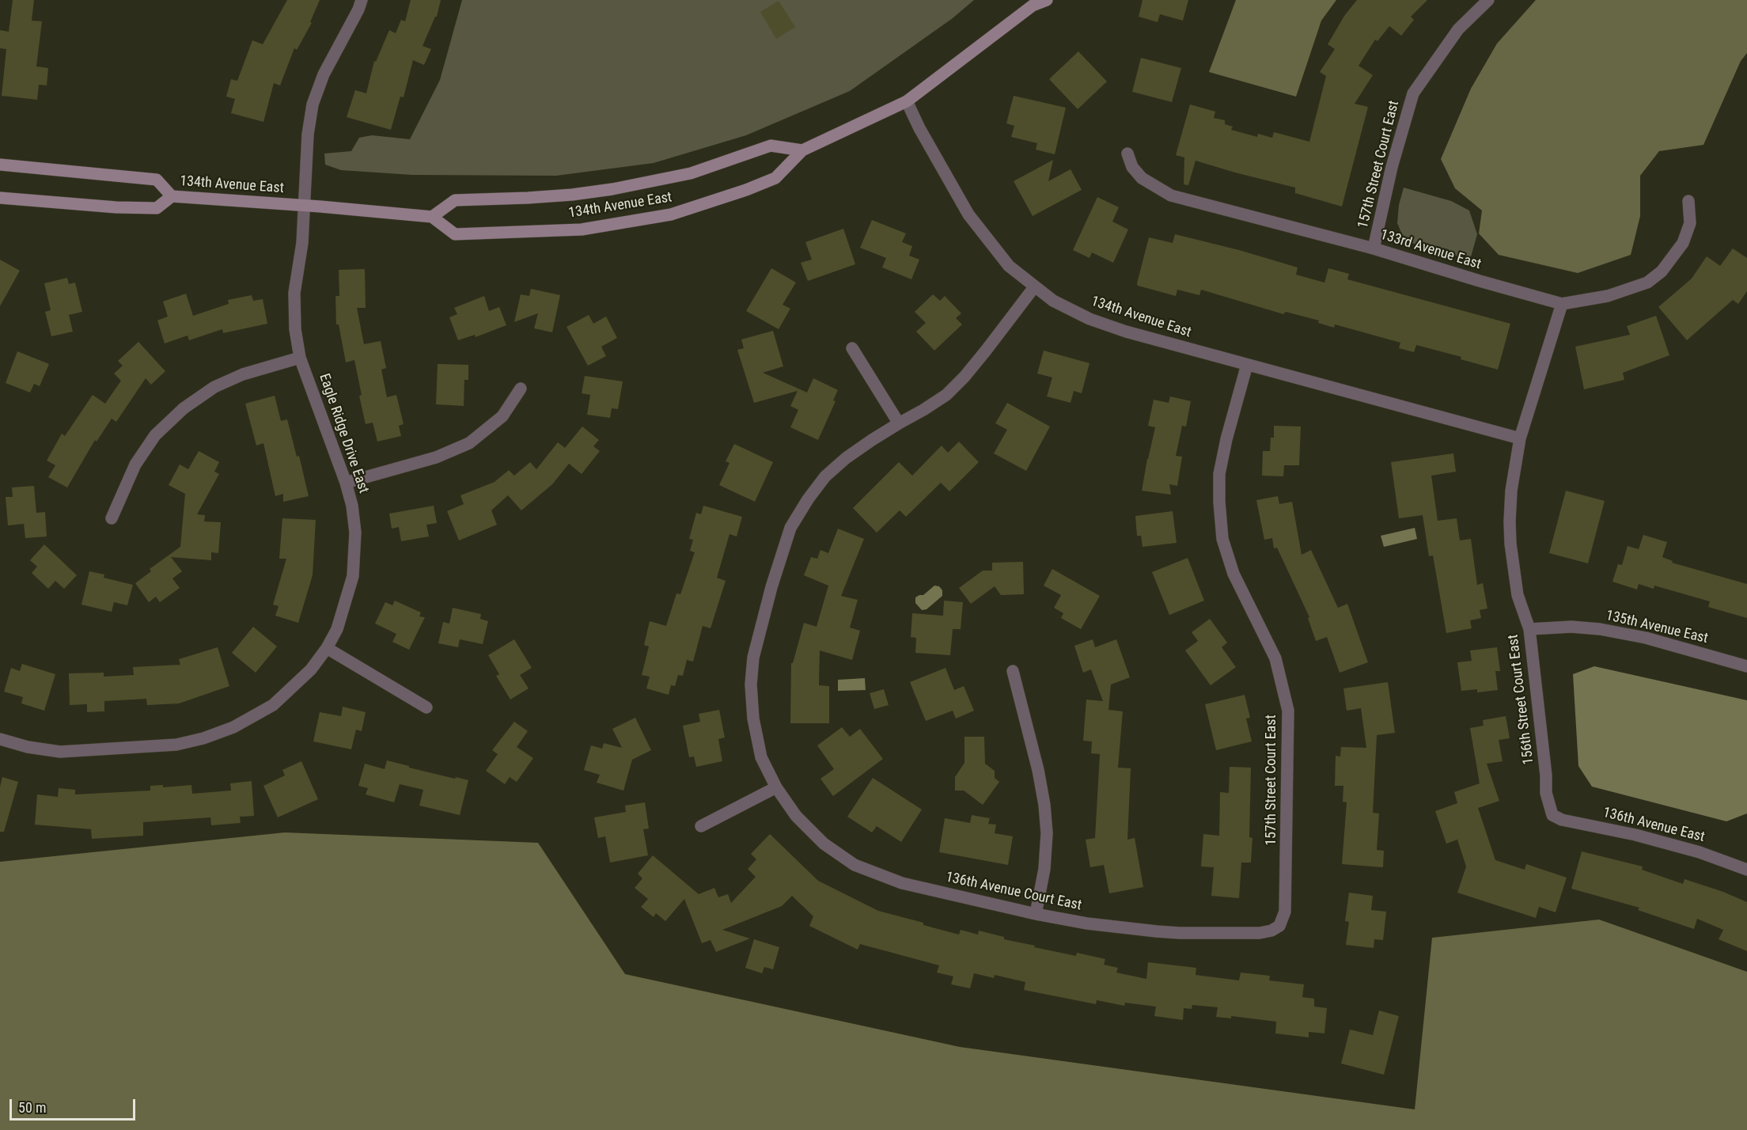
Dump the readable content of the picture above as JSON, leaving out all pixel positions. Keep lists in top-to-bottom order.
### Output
{
  "streets": {
    "street": [
      "157th Street Court East",
      "134th Avenue East",
      "133rd Avenue East",
      "Eagle Ridge Drive East",
      "135th Avenue East",
      "156th Street Court East",
      "136th Avenue East",
      "136th Avenue Court East"
    ]
  },
  "crossings": [
    ["157th Street Court East", "134th Avenue East"],
    ["157th Street Court East", "133rd Avenue East"],
    ["157th Street Court East", "136th Avenue Court East"],
    ["134th Avenue East", "Eagle Ridge Drive East"],
    ["134th Avenue East", "156th Street Court East"],
    ["134th Avenue East", "136th Avenue Court East"],
    ["133rd Avenue East", "156th Street Court East"],
    ["135th Avenue East", "156th Street Court East"],
    ["156th Street Court East", "136th Avenue East"]
  ],
  "scale_bar": "50 m"
}
